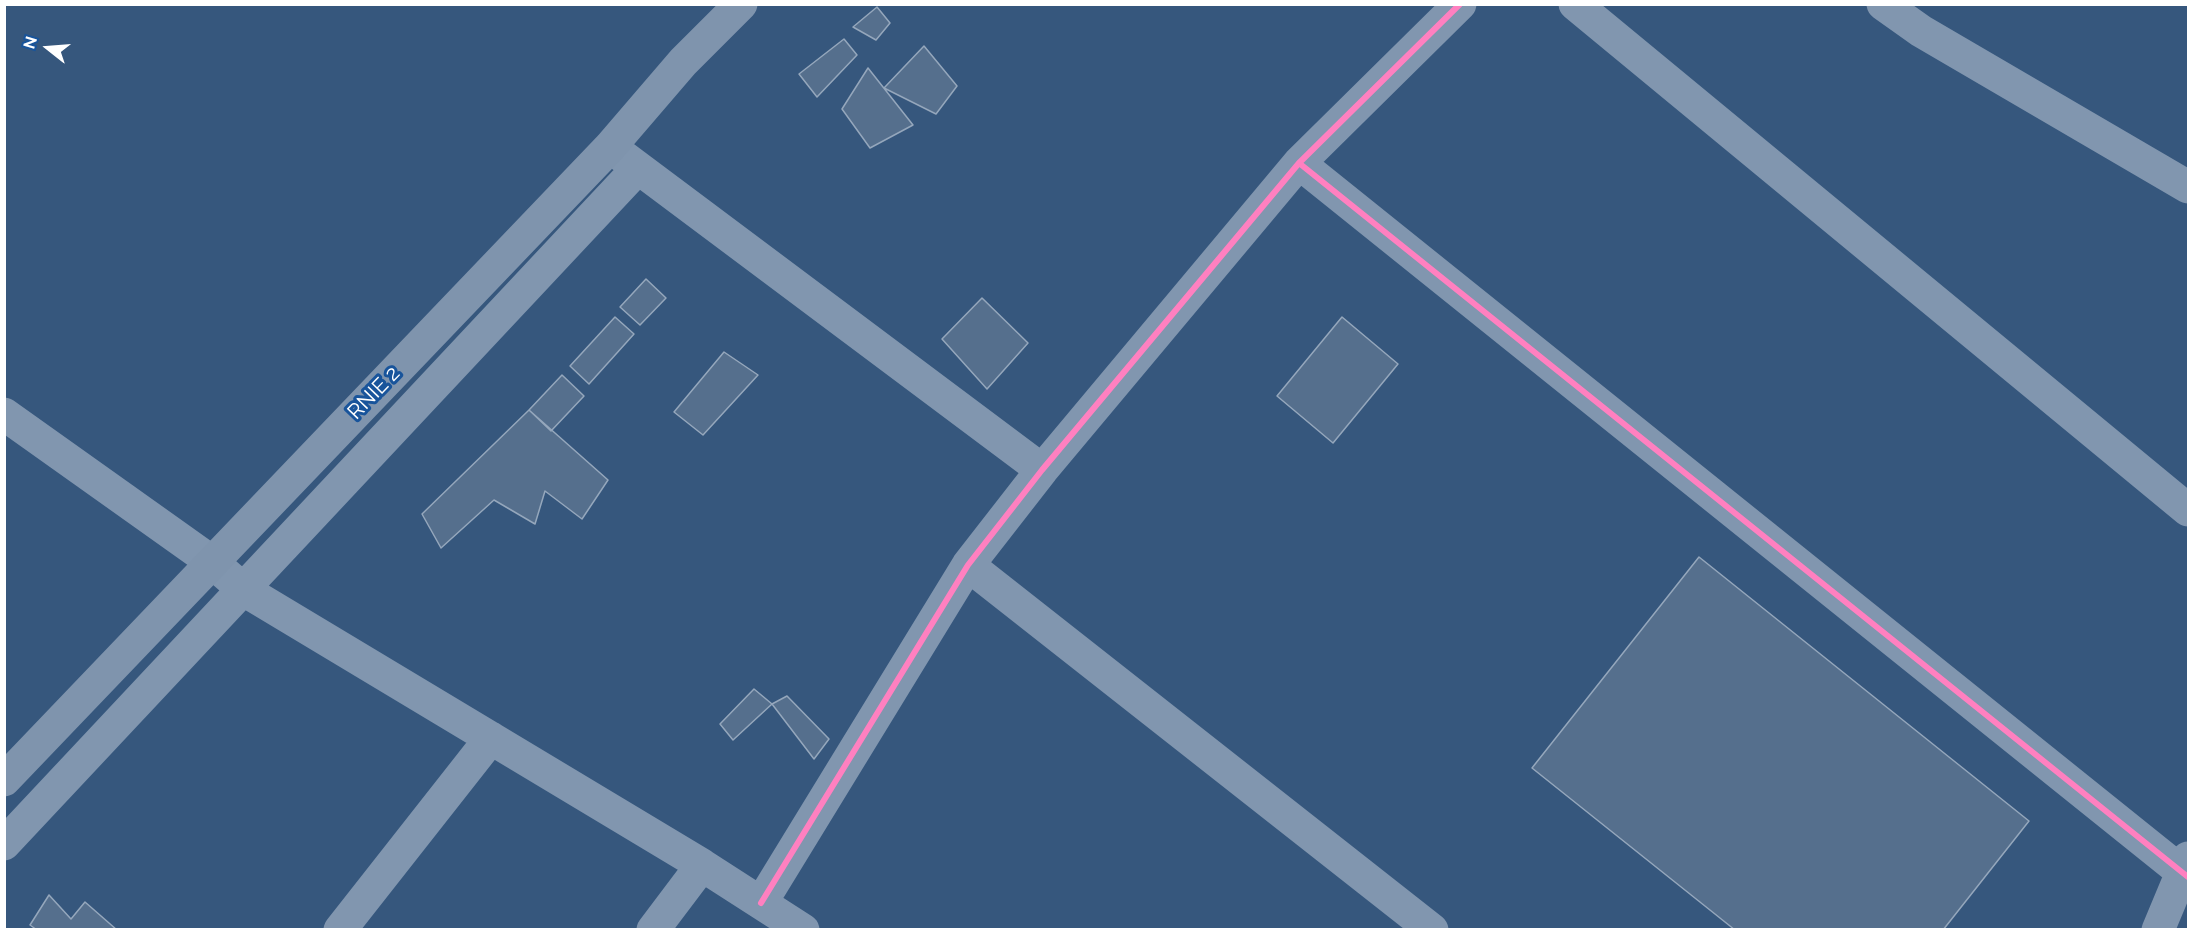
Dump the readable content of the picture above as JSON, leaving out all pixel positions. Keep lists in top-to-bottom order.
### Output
{
  "streets": {
    "highway": ["RNIE 2"]
  },
  "north": "left"
}
